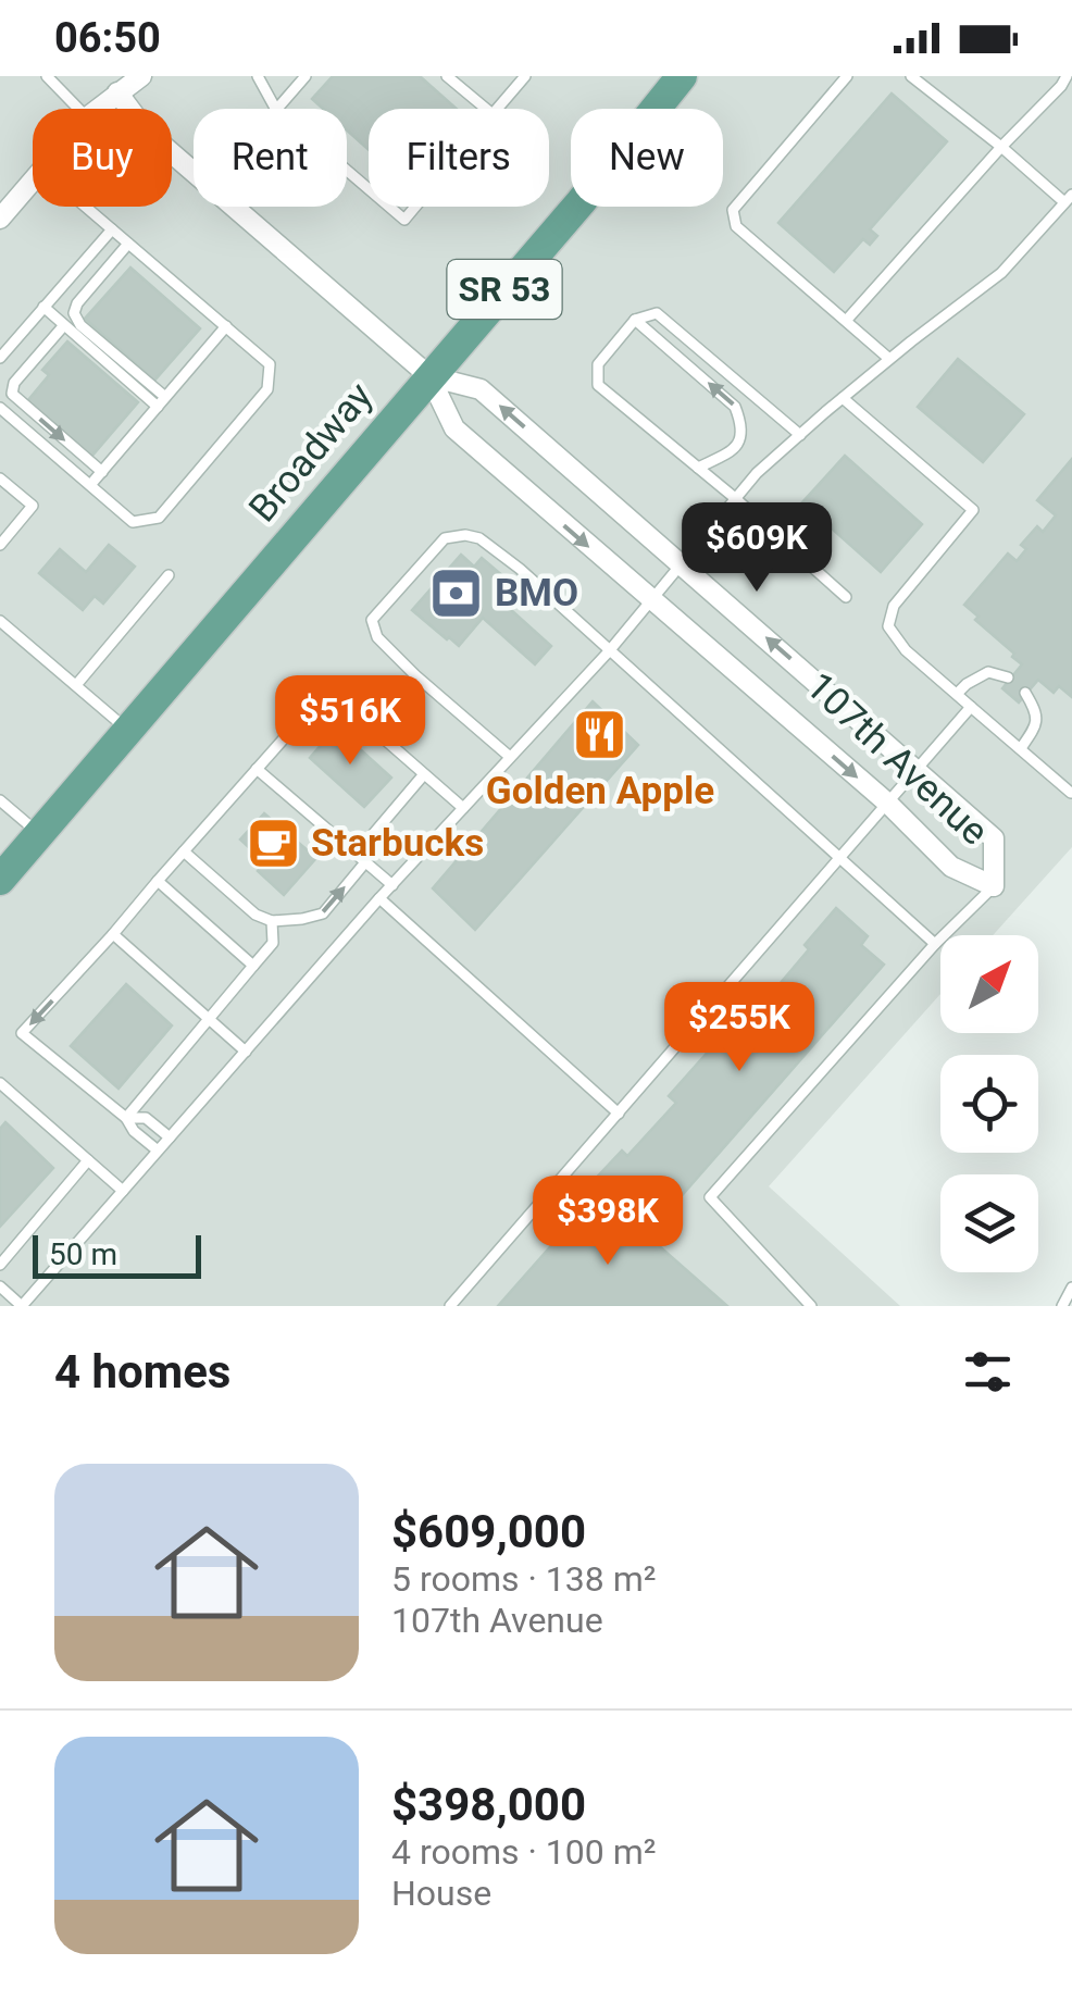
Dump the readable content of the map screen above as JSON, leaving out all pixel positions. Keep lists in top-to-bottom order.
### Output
{
  "streets": {
    "main road": ["SR 53", "Broadway"],
    "street": ["107th Avenue"]
  },
  "crossings": [
    ["Broadway", "107th Avenue"]
  ],
  "places": {
    "bank": ["BMO"],
    "restaurant": ["Golden Apple"],
    "cafe": ["Starbucks"]
  },
  "scale_bar": "50 m",
  "north": "top right",
  "page": {
    "status": "06:50",
    "chip": [
      "Buy",
      "Rent",
      "Filters",
      "New"
    ],
    "price": [
      "$609K",
      "$516K",
      "$255K",
      "$398K"
    ],
    "scale": "50 m",
    "heading": "4 homes",
    "list": [
      {
        "name": "$609,000",
        "note": "5 rooms · 138 m² · 107th Avenue"
      },
      {
        "name": "$398,000",
        "note": "4 rooms · 100 m² · House"
      }
    ]
  }
}
